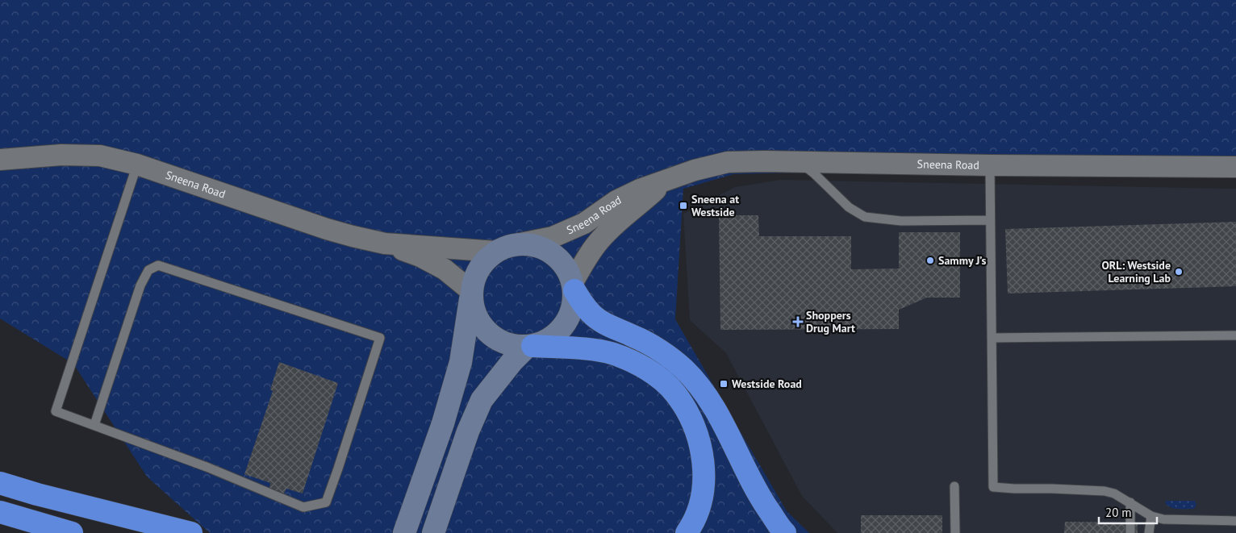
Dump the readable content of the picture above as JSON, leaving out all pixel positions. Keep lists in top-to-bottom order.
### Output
{
  "streets": {
    "street": ["Sneena Road"]
  },
  "places": {
    "transit": ["Sneena at Westside", "Westside Road"],
    "other": ["Sammy J’s", "ORL: Westside Learning Lab"],
    "health": ["Shoppers Drug Mart"]
  },
  "scale_bar": "20 m"
}
